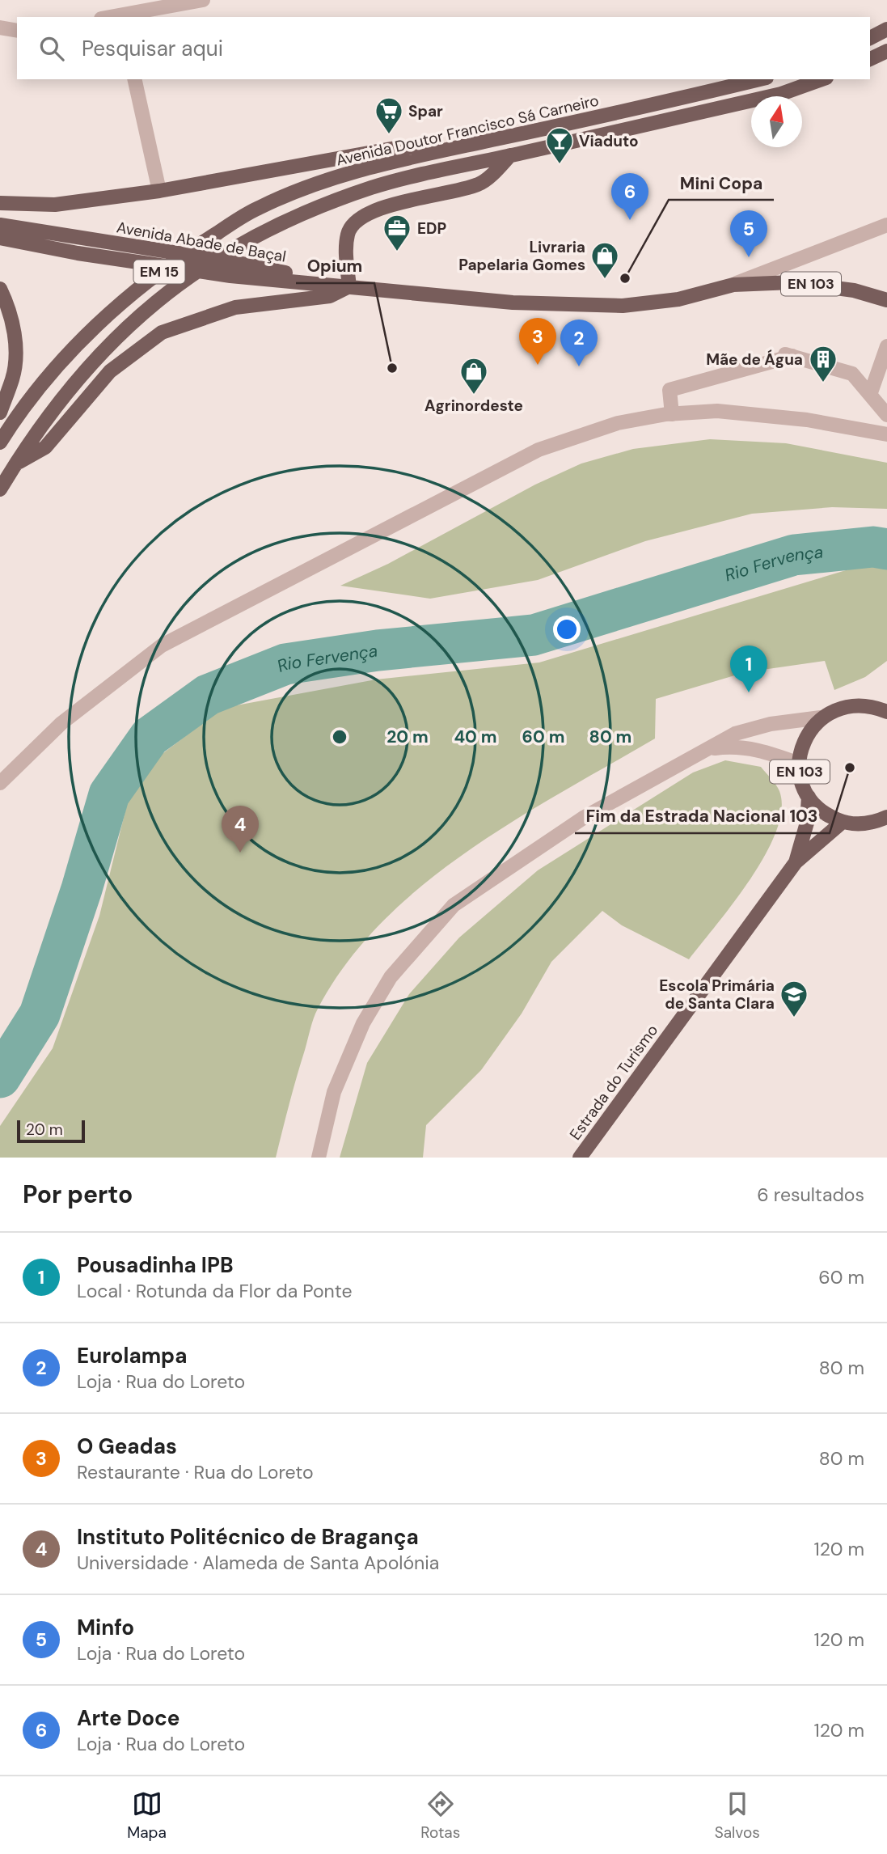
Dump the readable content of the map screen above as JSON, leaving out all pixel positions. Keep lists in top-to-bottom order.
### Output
{
  "streets": {
    "main road": [
      "Avenida Doutor Francisco Sá Carneiro",
      "Avenida Abade de Baçal",
      "EM 15",
      "EN 103",
      "Estrada do Turismo"
    ]
  },
  "crossings": [
    ["Avenida Abade de Baçal", "EN 103"],
    ["EN 103", "Estrada do Turismo"]
  ],
  "water": ["Rio Fervença"],
  "places": {
    "supermarket": ["Spar"],
    "bar": ["Viaduto"],
    "office": ["EDP"],
    "other": ["Mini Copa", "Opium", "Fim da Estrada Nacional 103"],
    "shop": ["Livraria Papelaria Gomes", "Agrinordeste"],
    "building": ["Mãe de Água"],
    "school or university": ["Escola Primária de Santa Clara"]
  },
  "scale_bar": "20 m",
  "north": "top",
  "page": {
    "search": "Pesquisar aqui",
    "pins": [
      "6",
      "5",
      "3",
      "2",
      "1",
      "4"
    ],
    "scale": "20 m",
    "heading": ["Por perto", "6 resultados"],
    "list": [
      {
        "mark": "1",
        "name": "Pousadinha IPB",
        "note": "Local · Rotunda da Flor da Ponte",
        "value": "60 m"
      },
      {
        "mark": "2",
        "name": "Eurolampa",
        "note": "Loja · Rua do Loreto",
        "value": "80 m"
      },
      {
        "mark": "3",
        "name": "O Geadas",
        "note": "Restaurante · Rua do Loreto",
        "value": "80 m"
      },
      {
        "mark": "4",
        "name": "Instituto Politécnico de Bragança",
        "note": "Universidade · Alameda de Santa Apolónia",
        "value": "120 m"
      },
      {
        "mark": "5",
        "name": "Minfo",
        "note": "Loja · Rua do Loreto",
        "value": "120 m"
      },
      {
        "mark": "6",
        "name": "Arte Doce",
        "note": "Loja · Rua do Loreto",
        "value": "120 m"
      }
    ],
    "nav": ["Mapa", "Rotas", "Salvos"]
  },
  "rings": [
    "20 m",
    "40 m",
    "60 m",
    "80 m"
  ]
}
